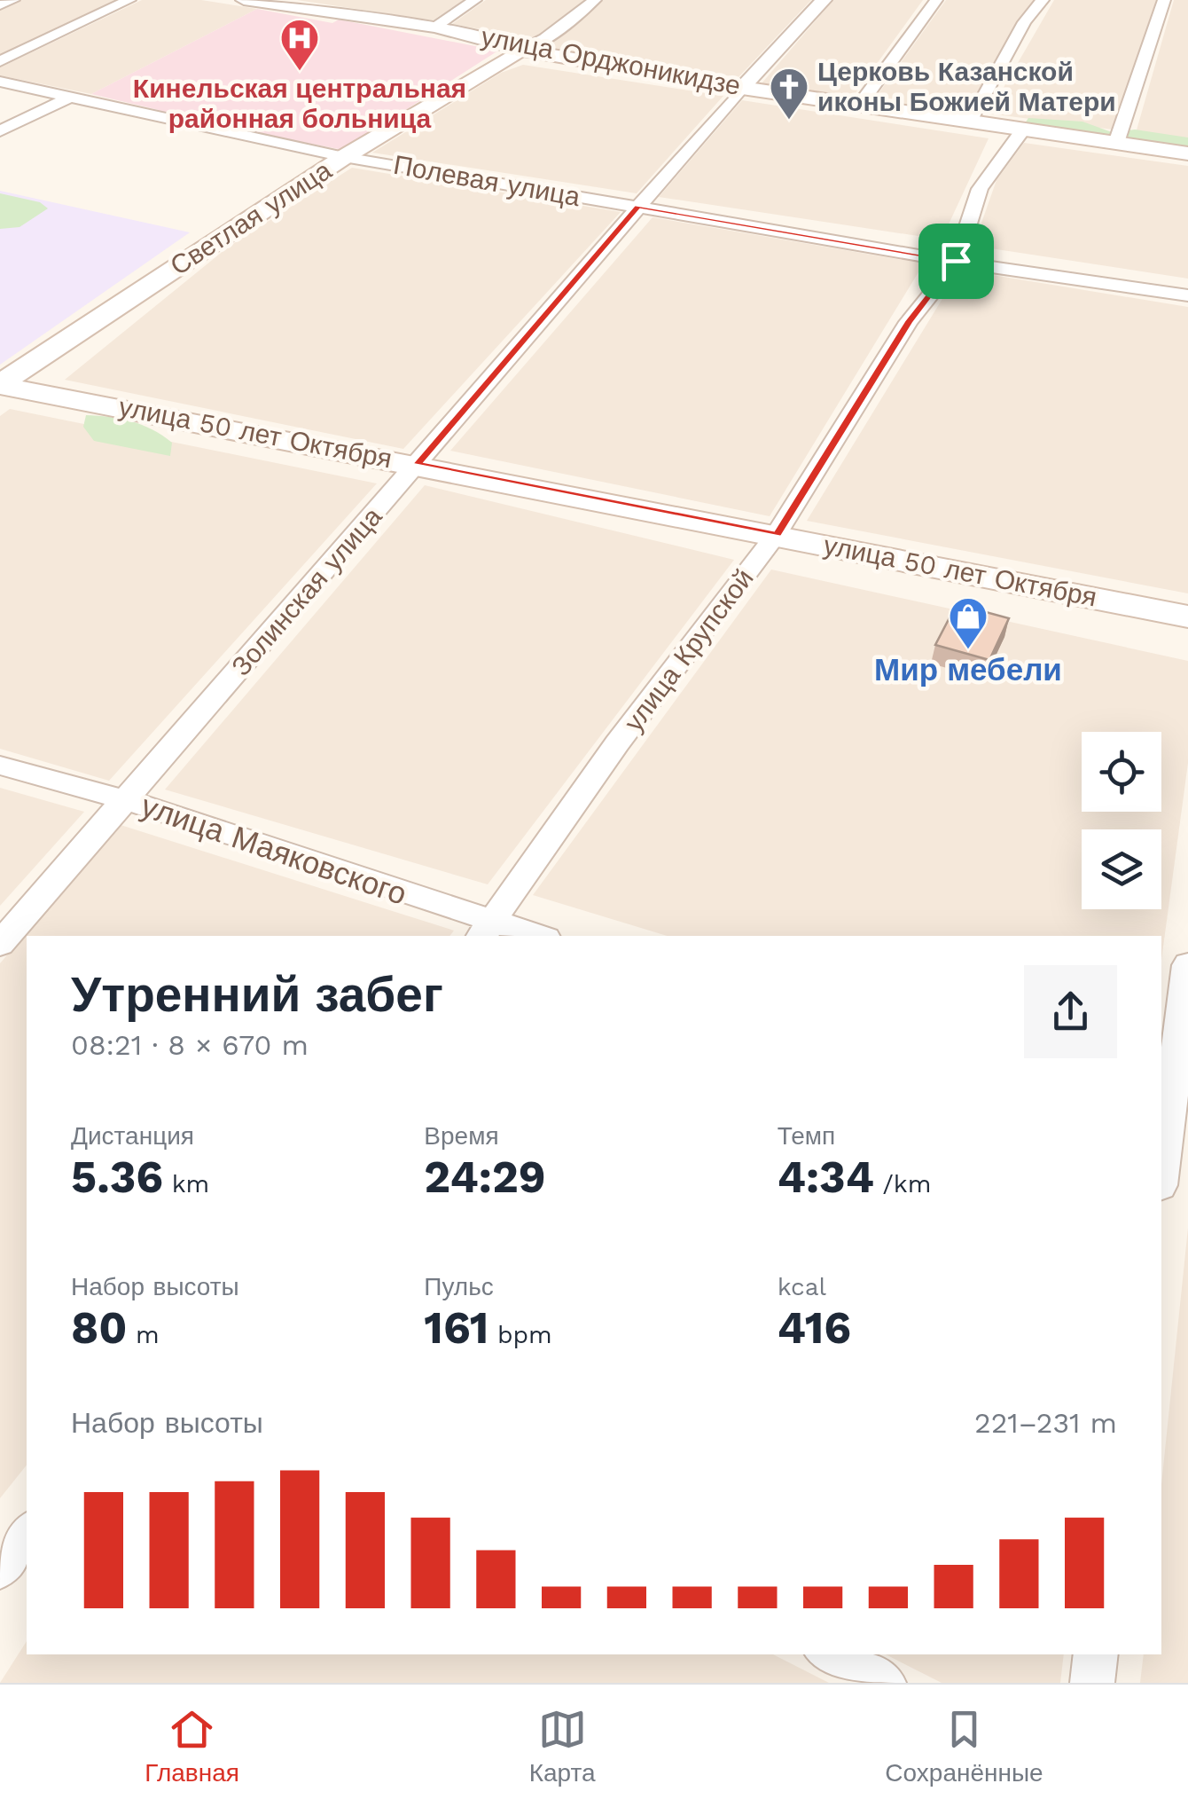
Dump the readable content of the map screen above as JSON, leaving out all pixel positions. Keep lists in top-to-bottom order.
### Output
{
  "streets": {
    "main road": ["улица Орджоникидзе", "Светлая улица", "улица 50 лет Октября"],
    "street": [
      "Полевая улица",
      "Золинская улица",
      "улица Крупской",
      "улица Маяковского"
    ]
  },
  "crossings": [
    ["улица Орджоникидзе", "Светлая улица"],
    ["улица Орджоникидзе", "Золинская улица"],
    ["улица Орджоникидзе", "улица Крупской"],
    ["Полевая улица", "Светлая улица"],
    ["Полевая улица", "Золинская улица"],
    ["Полевая улица", "улица Крупской"],
    ["Светлая улица", "улица 50 лет Октября"],
    ["улица 50 лет Октября", "Золинская улица"],
    ["улица 50 лет Октября", "улица Крупской"],
    ["Золинская улица", "улица Маяковского"],
    ["улица Крупской", "улица Маяковского"]
  ],
  "places": {
    "hospital": ["Кинельская центральная районная больница"],
    "church": ["Церковь Казанской иконы Божией Матери"],
    "shop": ["Мир мебели"]
  },
  "page": {
    "heading": ["Утренний забег", "08:21 · 8 × 670 m"],
    "stats": [
      ["Дистанция", "5.36 km"],
      ["Время", "24:29"],
      ["Темп", "4:34 /km"],
      ["Набор высоты", "80 m"],
      ["Пульс", "161 bpm"],
      ["kcal", "416"]
    ],
    "chart": ["Набор высоты", "221–231 m"],
    "tabs": ["Главная", "Карта", "Сохранённые"]
  }
}
